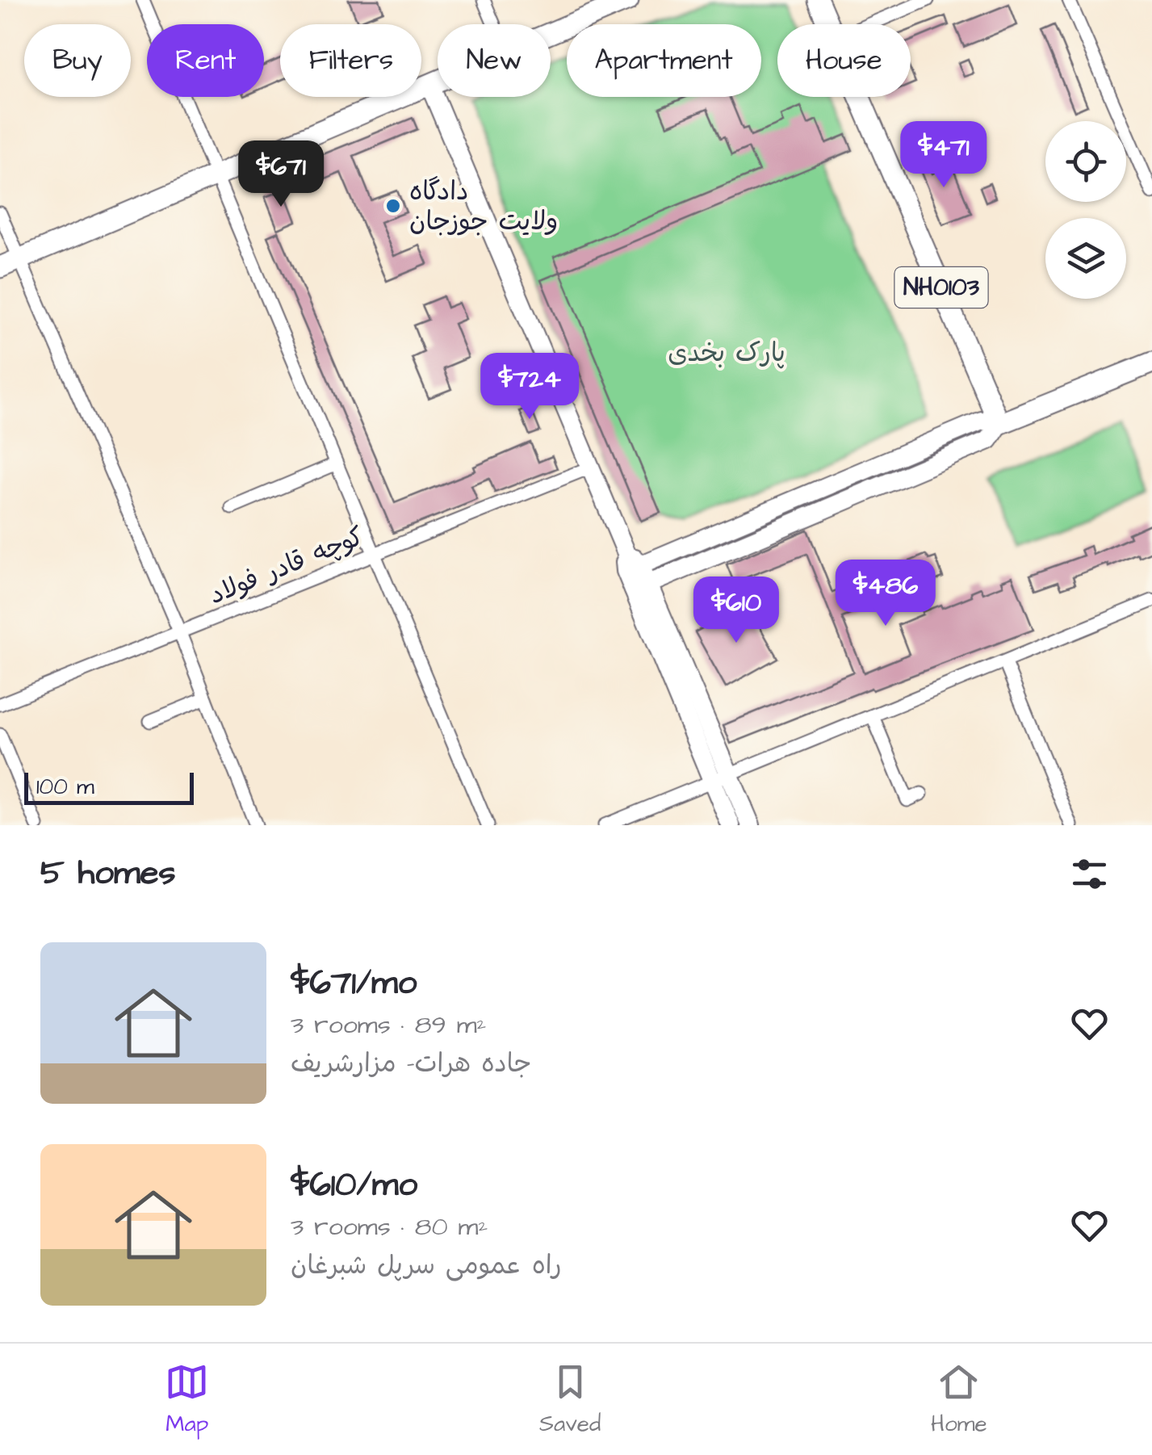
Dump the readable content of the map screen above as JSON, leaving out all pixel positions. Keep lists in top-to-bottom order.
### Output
{
  "streets": {
    "highway": ["NH0103"],
    "street": ["کوچه قادر فولاد"]
  },
  "parks": ["پارک بخدی"],
  "places": ["دادگاه ولایت جوزجان"],
  "scale_bar": "100 m",
  "page": {
    "chip": [
      "Buy",
      "Rent",
      "Filters",
      "New",
      "Apartment",
      "House"
    ],
    "price": [
      "$471",
      "$671",
      "$724",
      "$486",
      "$610"
    ],
    "scale": "100 m",
    "heading": "5 homes",
    "list": [
      {
        "name": "$671/mo",
        "note": "3 rooms · 89 m² · جاده هرات- مزارشریف"
      },
      {
        "name": "$610/mo",
        "note": "3 rooms · 80 m² · راه عمومی سرپل شبرغان"
      }
    ],
    "tabs": ["Map", "Saved", "Home"]
  }
}
